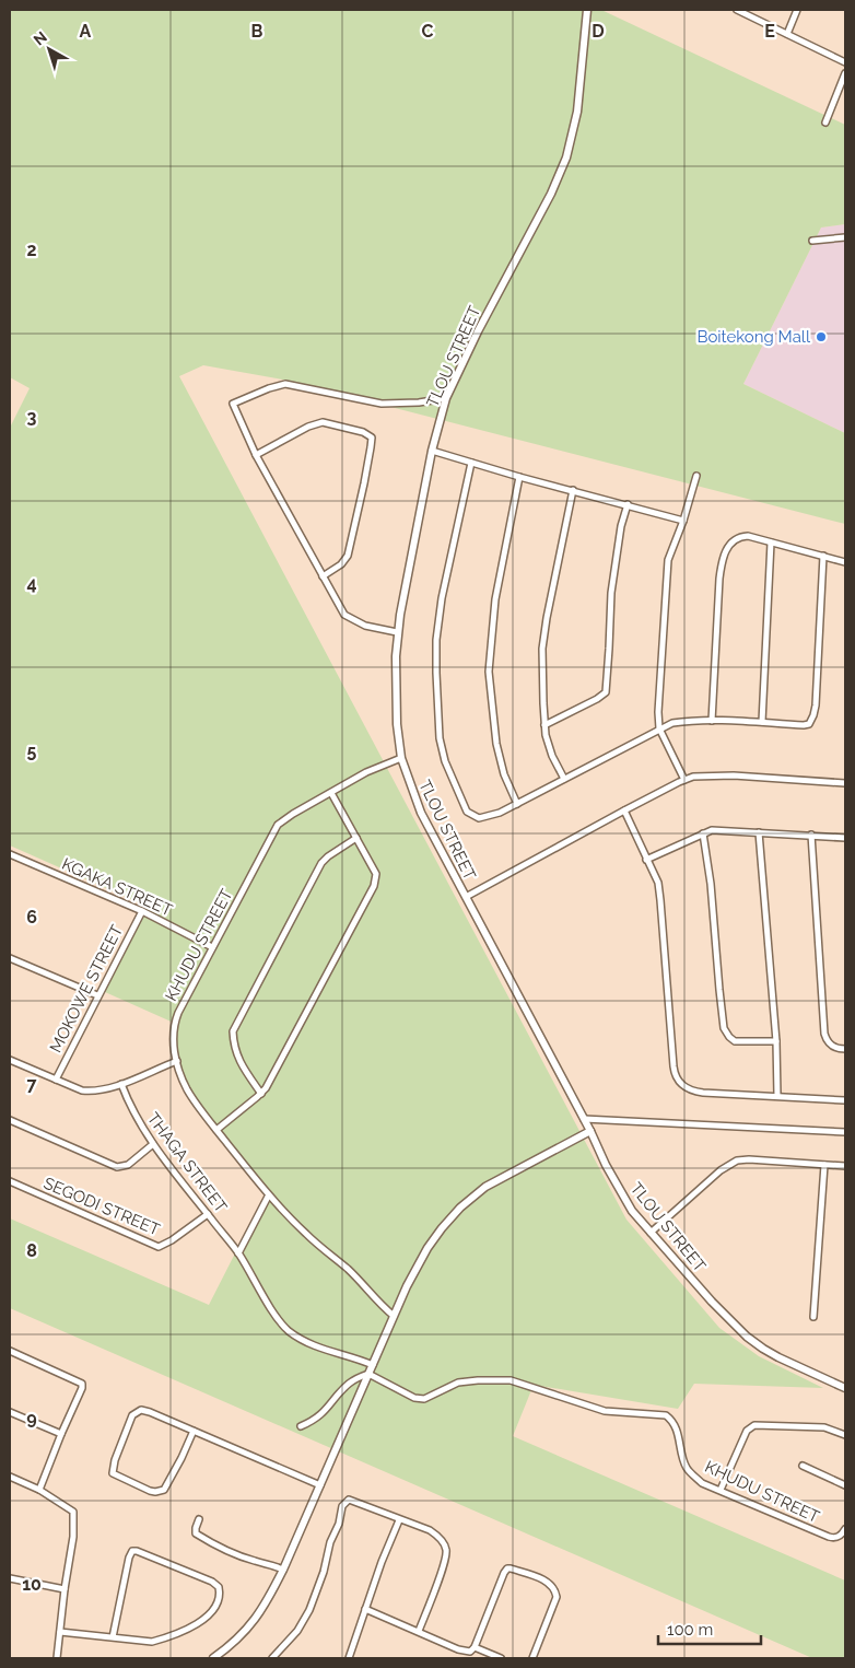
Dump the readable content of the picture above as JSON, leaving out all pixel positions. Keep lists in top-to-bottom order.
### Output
{
  "streets": {
    "street": [
      "TLOU STREET",
      "KGAKA STREET",
      "KHUDU STREET",
      "MOKOWE STREET",
      "THAGA STREET",
      "SEGODI STREET"
    ]
  },
  "crossings": [
    ["TLOU STREET", "KHUDU STREET"],
    ["KGAKA STREET", "KHUDU STREET"],
    ["KGAKA STREET", "MOKOWE STREET"],
    ["THAGA STREET", "SEGODI STREET"]
  ],
  "places": ["Boitekong Mall"],
  "scale_bar": "100 m",
  "north": "top left",
  "grid": {
    "columns": [
      "A",
      "B",
      "C",
      "D",
      "E"
    ],
    "rows": [
      "2",
      "3",
      "4",
      "5",
      "6",
      "7",
      "8",
      "9",
      "10"
    ]
  }
}
